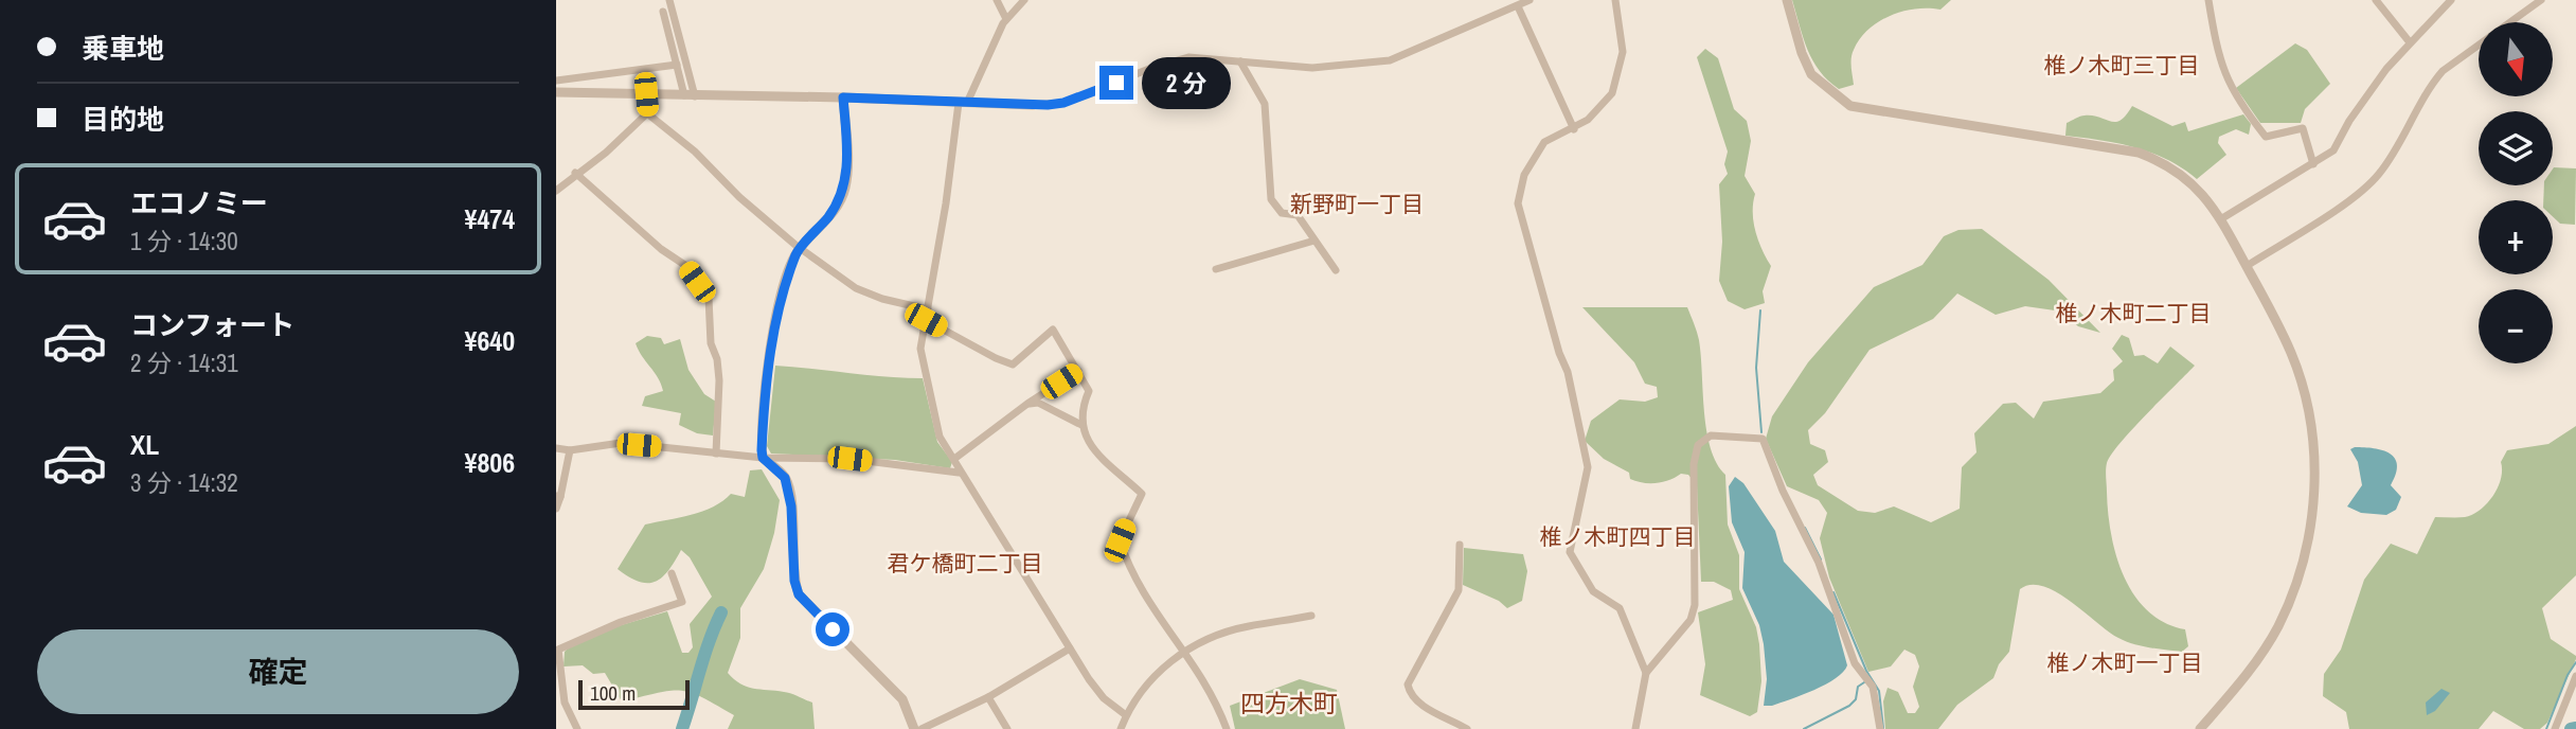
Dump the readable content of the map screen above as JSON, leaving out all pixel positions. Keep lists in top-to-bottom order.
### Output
{
  "districts": [
    "椎ノ木町三丁目",
    "新野町一丁目",
    "椎ノ木町二丁目",
    "椎ノ木町四丁目",
    "君ケ橋町二丁目",
    "椎ノ木町一丁目",
    "四方木町"
  ],
  "scale_bar": "100 m",
  "north": "bottom",
  "page": {
    "banner": ["乗車地", "目的地"],
    "map_buttons": ["+", "−"],
    "bubble": "2 分",
    "list": [
      {
        "name": "エコノミー",
        "note": "1 分 · 14:30",
        "value": "¥474"
      },
      {
        "name": "コンフォート",
        "note": "2 分 · 14:31",
        "value": "¥640"
      },
      {
        "name": "XL",
        "note": "3 分 · 14:32",
        "value": "¥806"
      }
    ],
    "buttons": "確定",
    "scale": "100 m"
  }
}
